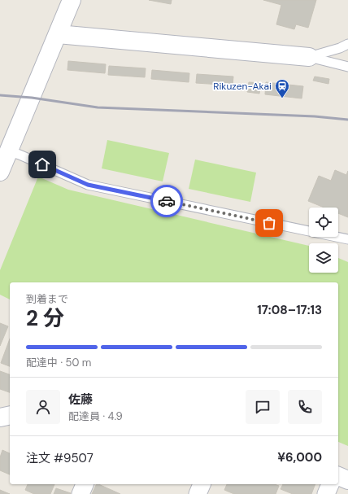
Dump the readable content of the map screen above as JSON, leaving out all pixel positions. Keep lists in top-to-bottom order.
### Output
{
  "places": {
    "station": ["Rikuzen-Akai"]
  },
  "page": {
    "heading": ["2 分", "到着まで", "17:08–17:13"],
    "panel": [
      "佐藤",
      "配達員 · 4.9",
      "注文 #9507",
      "¥6,000"
    ],
    "bar": "配達中 · 50 m"
  }
}
